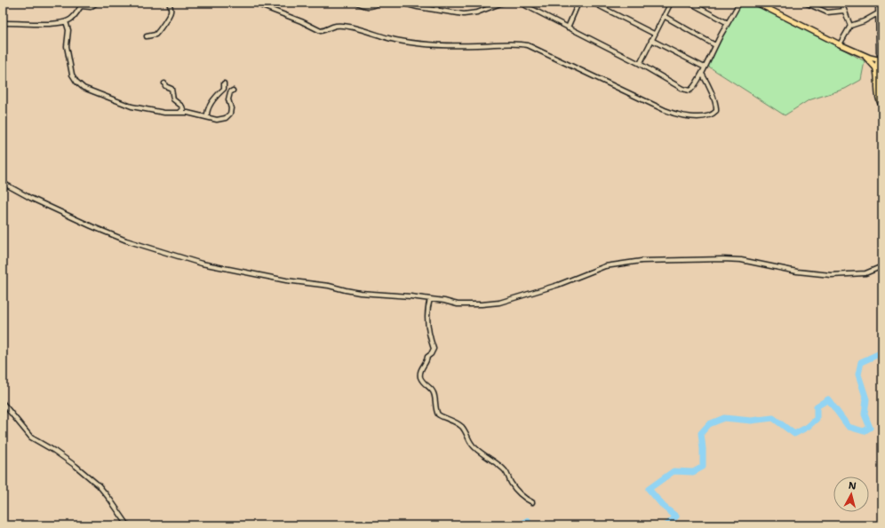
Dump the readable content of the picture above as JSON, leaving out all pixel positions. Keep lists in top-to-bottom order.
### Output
{
  "north": "top"
}
